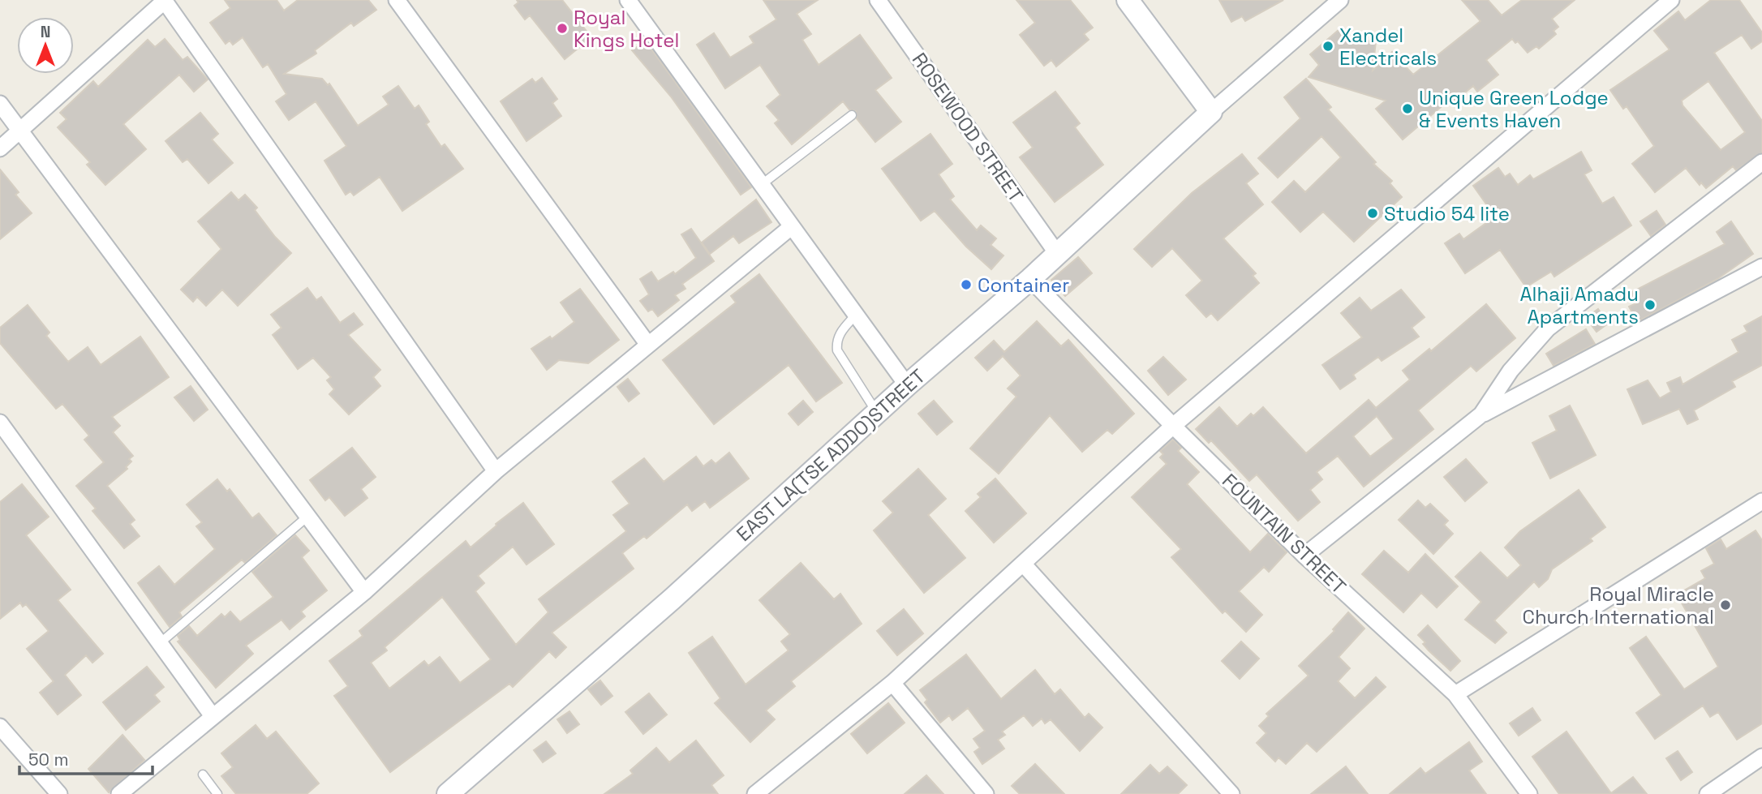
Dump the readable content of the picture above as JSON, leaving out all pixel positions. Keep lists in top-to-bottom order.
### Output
{
  "streets": {
    "street": ["ROSEWOOD STREET", "EAST LA(TSE ADDO)STREET", "FOUNTAIN STREET"]
  },
  "crossings": [
    ["ROSEWOOD STREET", "EAST LA(TSE ADDO)STREET"],
    ["EAST LA(TSE ADDO)STREET", "FOUNTAIN STREET"]
  ],
  "places": [
    "Royal Kings Hotel",
    "Xandel Electricals",
    "Unique Green Lodge & Events Haven",
    "Studio 54 lite",
    "Container",
    "Alhaji Amadu Apartments",
    "Royal Miracle Church International"
  ],
  "scale_bar": "50 m",
  "north": "top"
}
